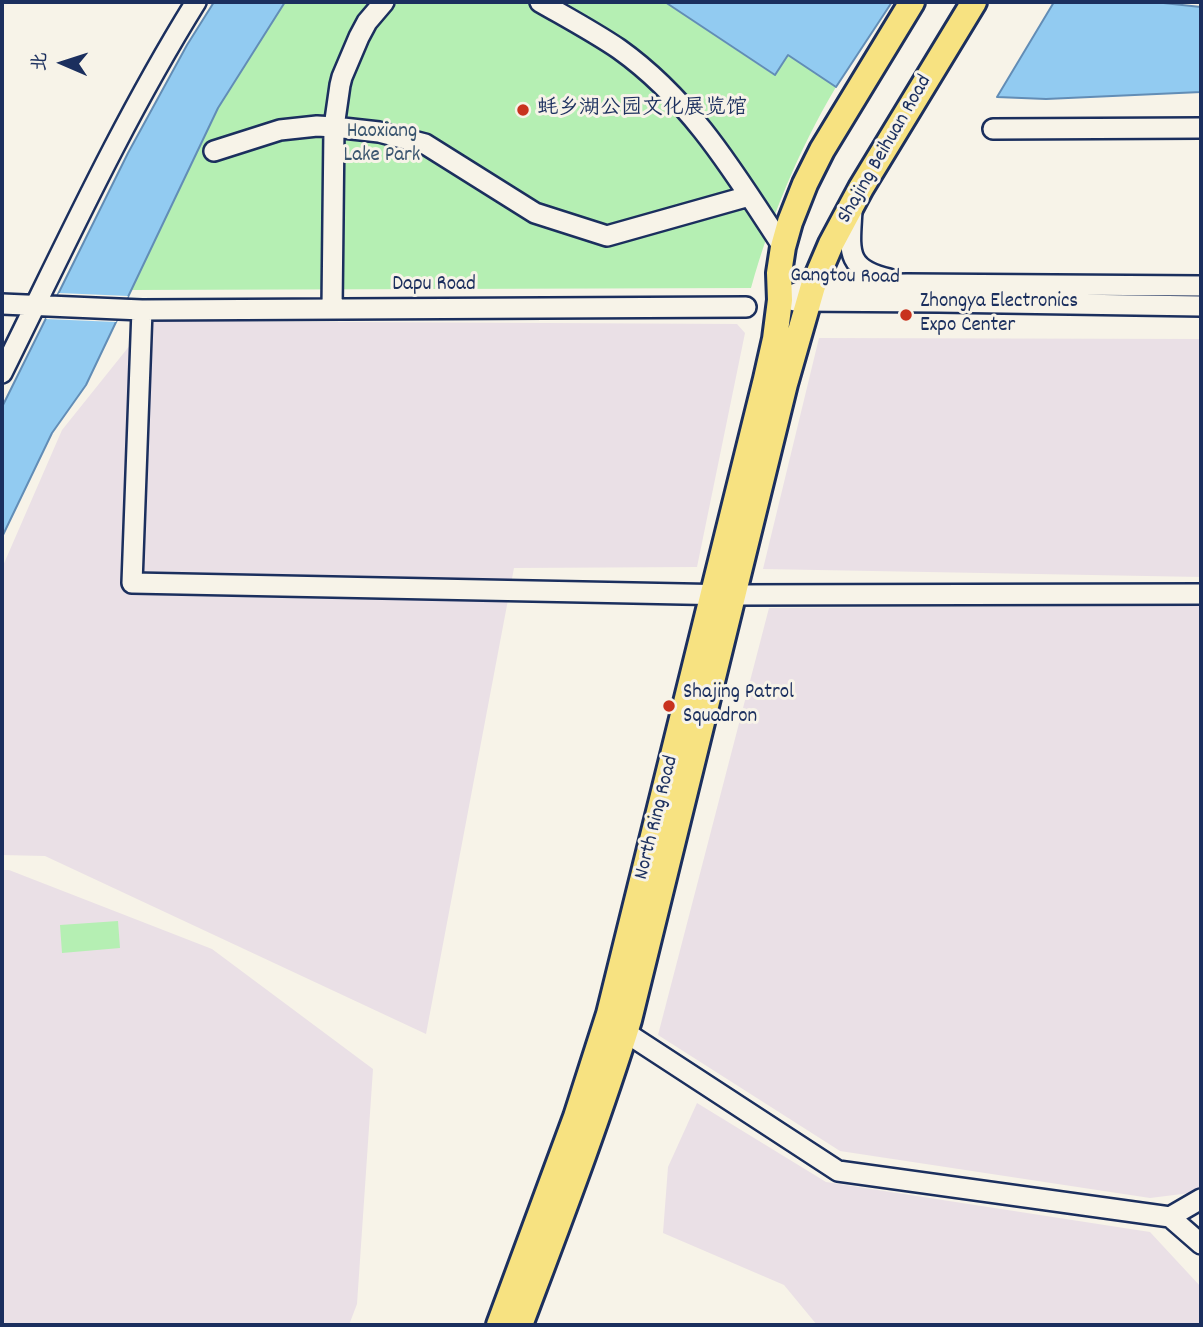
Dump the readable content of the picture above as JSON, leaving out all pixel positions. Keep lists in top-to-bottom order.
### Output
{
  "streets": {
    "main road": ["Shajing Beihuan Road", "North Ring Road"],
    "street": ["Gangtou Road", "Dapu Road"]
  },
  "crossings": [
    ["Shajing Beihuan Road", "Gangtou Road"],
    ["Shajing Beihuan Road", "North Ring Road"],
    ["Gangtou Road", "North Ring Road"]
  ],
  "parks": ["Haoxiang Lake Park"],
  "places": ["蚝乡湖公园文化展览馆", "Zhongya Electronics Expo Center", "Shajing Patrol Squadron"],
  "north": "left"
}
